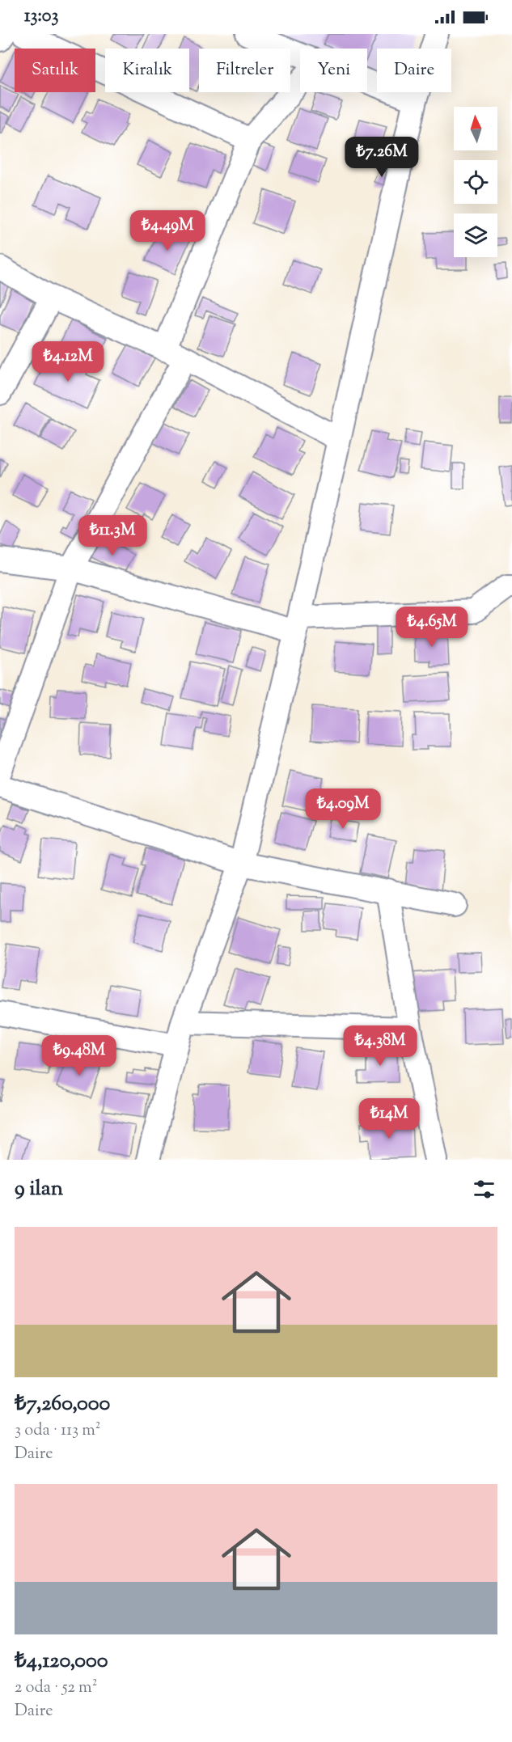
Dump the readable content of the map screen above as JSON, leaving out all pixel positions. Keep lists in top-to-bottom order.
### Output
{
  "north": "top",
  "page": {
    "status": "13:03",
    "chip": [
      "Satılık",
      "Kiralık",
      "Filtreler",
      "Yeni",
      "Daire"
    ],
    "price": [
      "₺7.26M",
      "₺4.49M",
      "₺4.12M",
      "₺11.3M",
      "₺4.65M",
      "₺4.09M",
      "₺4.38M",
      "₺9.48M",
      "₺14M"
    ],
    "heading": "9 ilan",
    "list": [
      {
        "name": "₺7,260,000",
        "note": "3 oda · 113 m² · Daire"
      },
      {
        "name": "₺4,120,000",
        "note": "2 oda · 52 m² · Daire"
      }
    ]
  }
}
